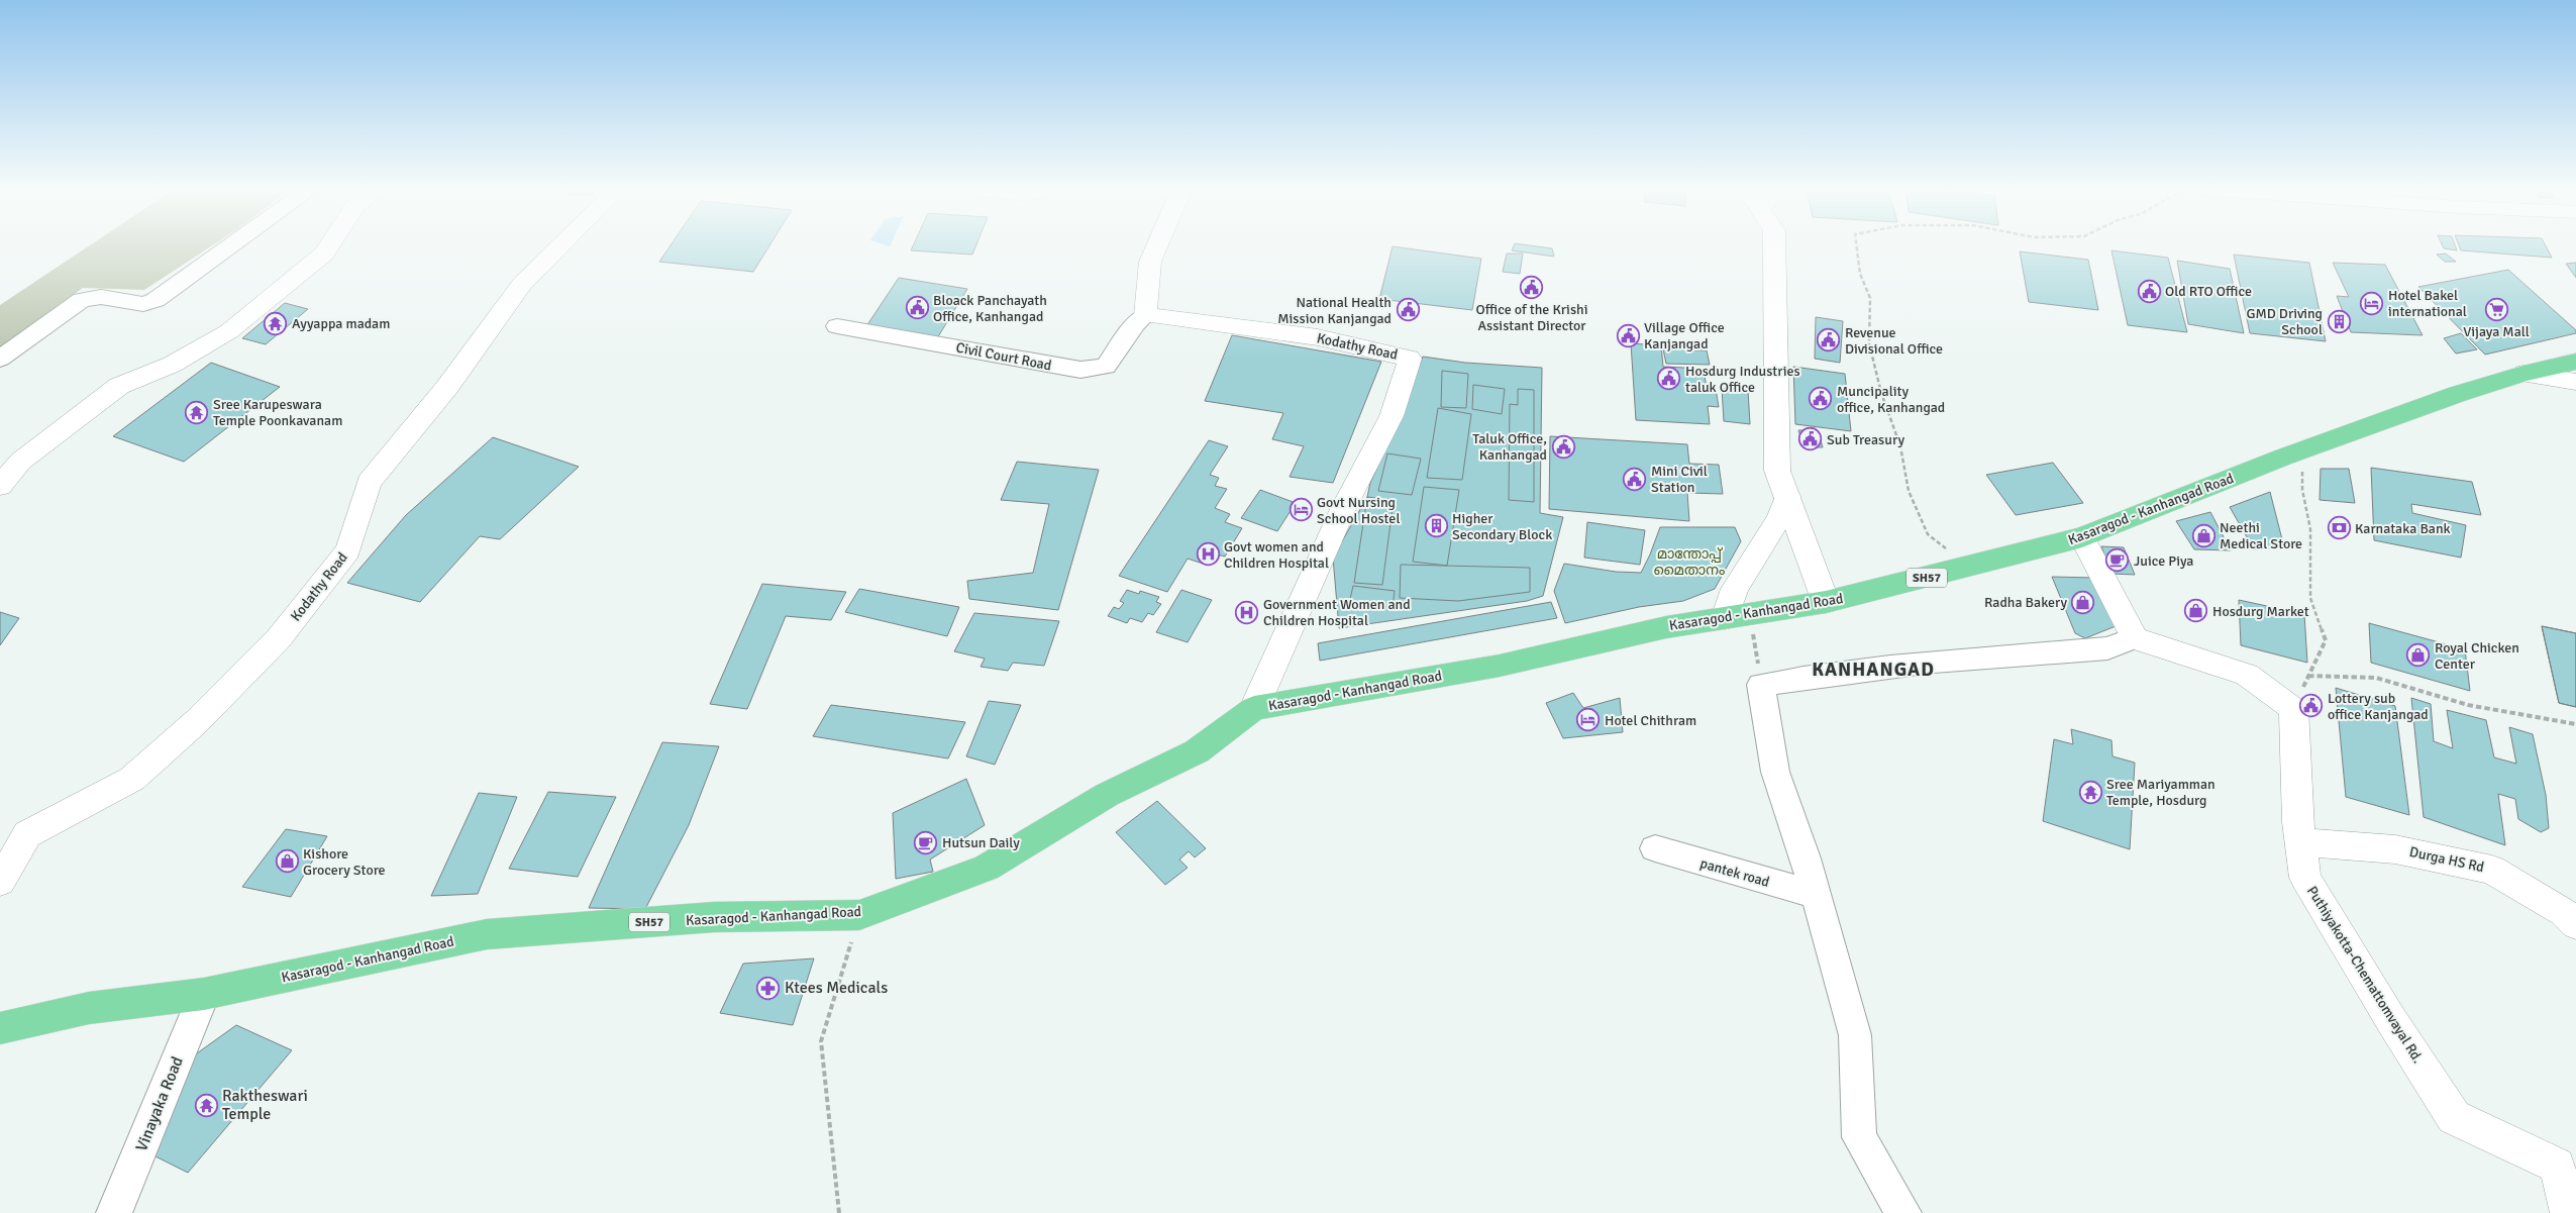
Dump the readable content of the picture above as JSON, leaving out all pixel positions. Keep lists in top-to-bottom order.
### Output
{
  "streets": {
    "main road": ["Kasaragod - Kanhangad Road", "SH57"],
    "street": [
      "Kodathy Road",
      "Civil Court Road",
      "Durga HS Rd",
      "pantek road",
      "Puthiyakotta-Chemattomvayal Rd.",
      "Vinayaka Road"
    ]
  },
  "crossings": [
    ["Kodathy Road", "Civil Court Road"],
    ["Kodathy Road", "Kasaragod - Kanhangad Road"],
    ["Kasaragod - Kanhangad Road", "Vinayaka Road"],
    ["Durga HS Rd", "Puthiyakotta-Chemattomvayal Rd."]
  ],
  "districts": ["KANHANGAD"],
  "parks": ["മാന്തോപ്പ് മൈതാനം"],
  "places": {
    "public building": [
      "Office of the Krishi Assistant Director",
      "Old RTO Office",
      "Bloack Panchayath Office, Kanhangad",
      "National Health Mission Kanjangad",
      "Village Office Kanjangad",
      "Revenue Divisional Office",
      "Hosdurg Industries taluk Office",
      "Muncipality office, Kanhangad",
      "Sub Treasury",
      "Taluk Office, Kanhangad",
      "Mini Civil Station",
      "Lottery sub office Kanjangad"
    ],
    "hotel": ["Hotel Bakel international", "Govt Nursing School Hostel", "Hotel Chithram"],
    "supermarket": ["Vijaya Mall"],
    "building": ["GMD Driving School", "Higher Secondary Block"],
    "temple": [
      "Ayyappa madam",
      "Sree Karupeswara Temple Poonkavanam",
      "Sree Mariyamman Temple, Hosdurg",
      "Raktheswari Temple"
    ],
    "bank": ["Karnataka Bank"],
    "shop": [
      "Neethi Medical Store",
      "Radha Bakery",
      "Hosdurg Market",
      "Royal Chicken Center",
      "Kishore Grocery Store"
    ],
    "hospital": ["Govt women and Children Hospital", "Government Women and Children Hospital"],
    "cafe": ["Juice Piya", "Hutsun Daily"],
    "pharmacy": ["Ktees Medicals"]
  }
}
